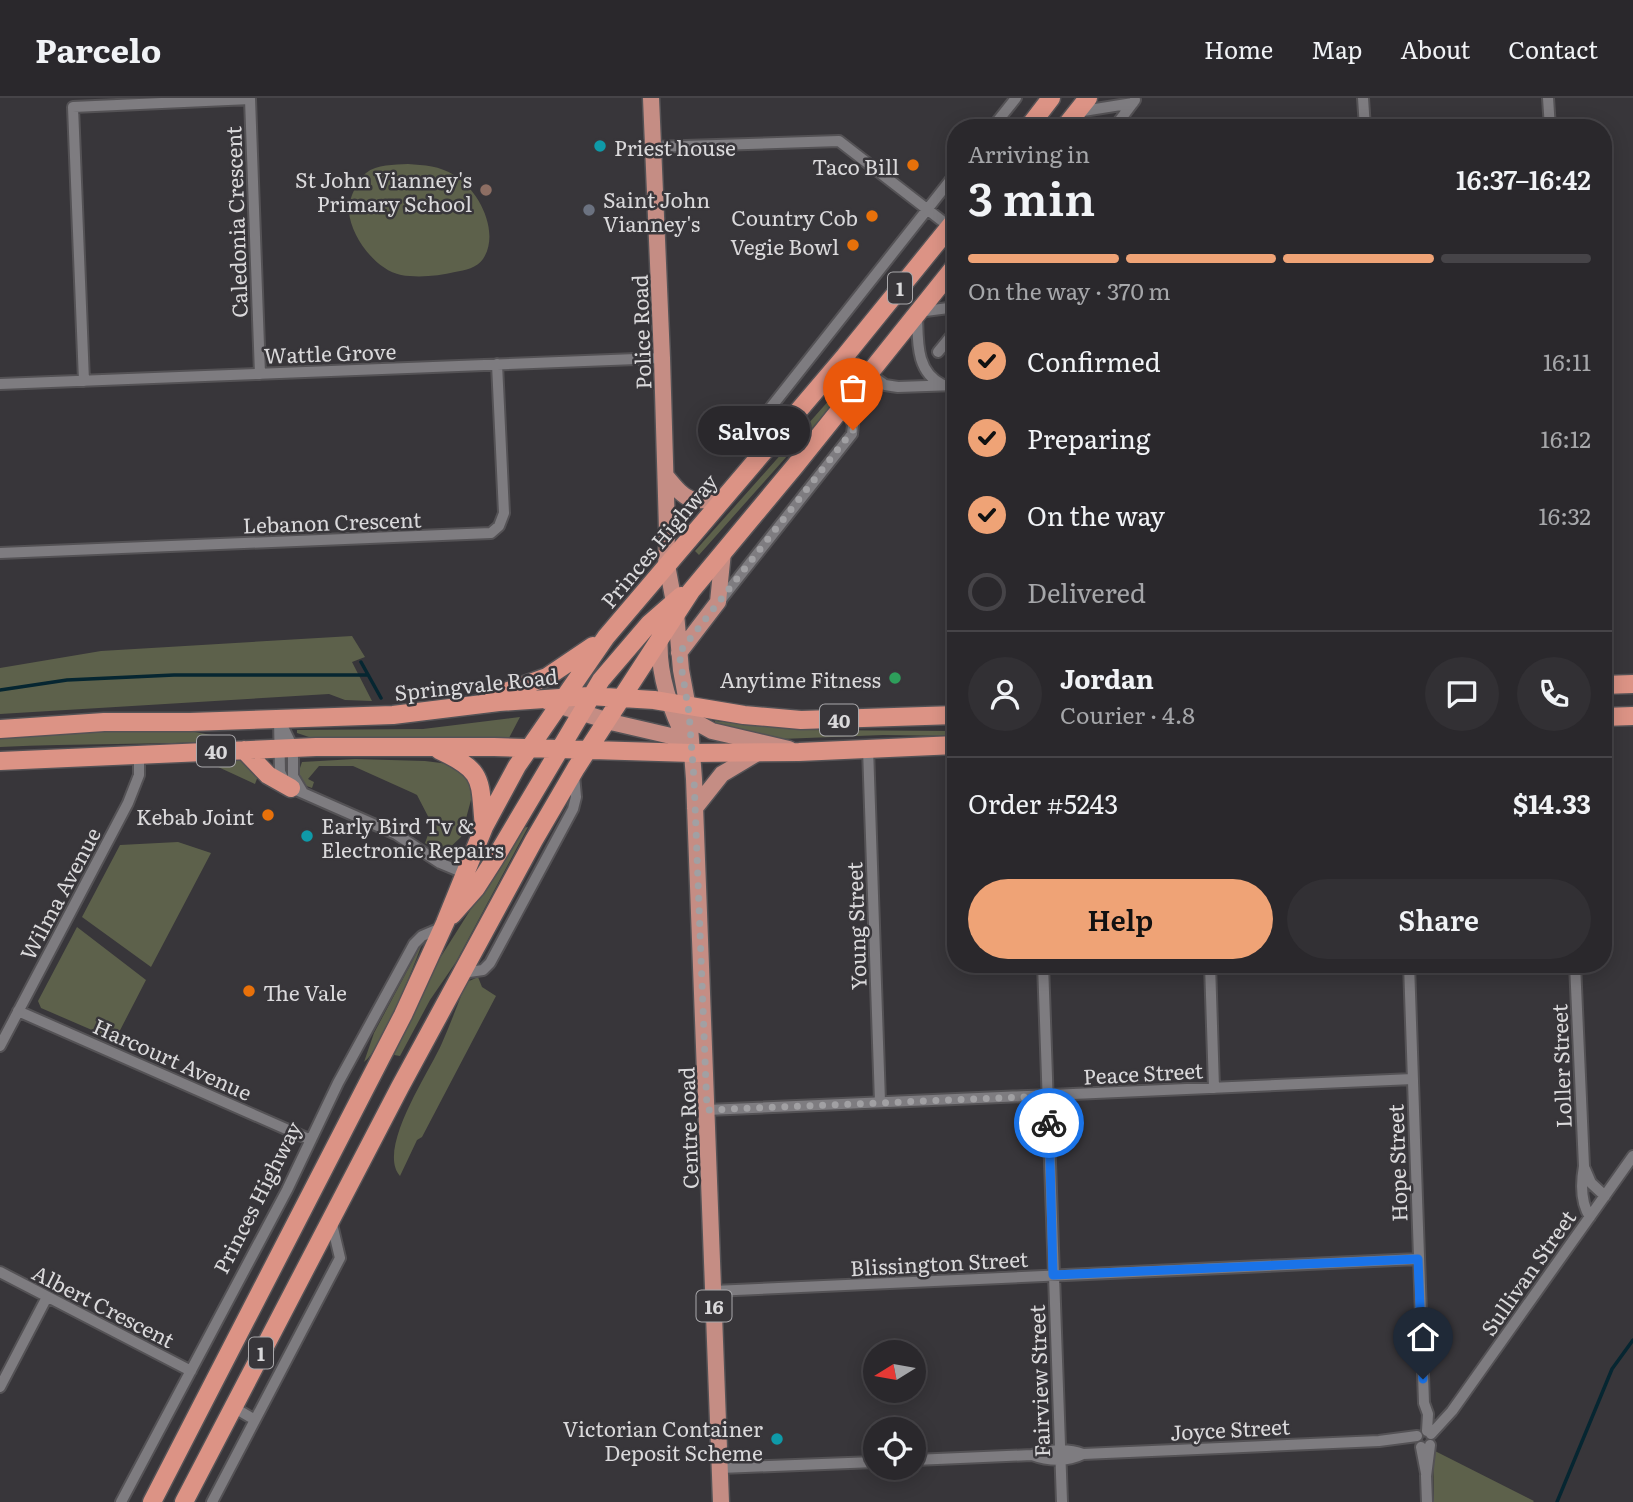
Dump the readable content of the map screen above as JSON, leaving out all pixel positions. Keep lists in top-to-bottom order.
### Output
{
  "streets": {
    "highway": [
      "1",
      "Princes Highway",
      "Springvale Road",
      "40"
    ],
    "main road": ["Police Road", "Centre Road", "16"],
    "street": [
      "Caledonia Crescent",
      "Wattle Grove",
      "Lebanon Crescent",
      "Wilma Avenue",
      "Young Street",
      "Harcourt Avenue",
      "Loller Street",
      "Peace Street",
      "Hope Street",
      "Blissington Street",
      "Sullivan Street",
      "Albert Crescent",
      "Fairview Street",
      "Joyce Street"
    ]
  },
  "crossings": [
    ["Caledonia Crescent", "Wattle Grove"],
    ["1", "Police Road"],
    ["1", "Princes Highway"],
    ["1", "Springvale Road"],
    ["1", "40"],
    ["1", "Centre Road"],
    ["Police Road", "Wattle Grove"],
    ["Police Road", "Princes Highway"],
    ["Police Road", "Centre Road"],
    ["Wattle Grove", "Lebanon Crescent"],
    ["Princes Highway", "Springvale Road"],
    ["Princes Highway", "40"],
    ["Princes Highway", "Harcourt Avenue"],
    ["Princes Highway", "Centre Road"],
    ["Princes Highway", "Albert Crescent"],
    ["Springvale Road", "Centre Road"],
    ["40", "Wilma Avenue"],
    ["40", "Young Street"],
    ["40", "Centre Road"],
    ["Wilma Avenue", "Harcourt Avenue"],
    ["Young Street", "Peace Street"],
    ["Loller Street", "Sullivan Street"],
    ["Peace Street", "Centre Road"],
    ["Peace Street", "Hope Street"],
    ["Peace Street", "Fairview Street"],
    ["Centre Road", "Blissington Street"],
    ["Hope Street", "Blissington Street"],
    ["Hope Street", "Sullivan Street"],
    ["Hope Street", "Joyce Street"],
    ["Blissington Street", "Fairview Street"],
    ["Sullivan Street", "Joyce Street"],
    ["Fairview Street", "Joyce Street"]
  ],
  "places": [
    "Priest house",
    "Taco Bill",
    "St John Vianney's Primary School",
    "Saint John Vianney's",
    "Country Cob",
    "Vegie Bowl",
    "Salvos",
    "Anytime Fitness",
    "Kebab Joint",
    "Early Bird Tv & Electronic Repairs",
    "The Vale",
    "Victorian Container Deposit Scheme"
  ],
  "north": "left",
  "page": {
    "header": "Parcelo",
    "nav": [
      "Home",
      "Map",
      "About",
      "Contact"
    ],
    "heading": ["3 min", "Arriving in", "16:37–16:42"],
    "panel": [
      "Jordan",
      "Courier · 4.8",
      "Order #5243",
      "$14.33"
    ],
    "bar": "On the way · 370 m",
    "list": [
      ["Confirmed", "16:11"],
      ["Preparing", "16:12"],
      ["On the way", "16:32"],
      "Delivered"
    ],
    "bubble": "Salvos",
    "buttons": ["Help", "Share"]
  }
}
